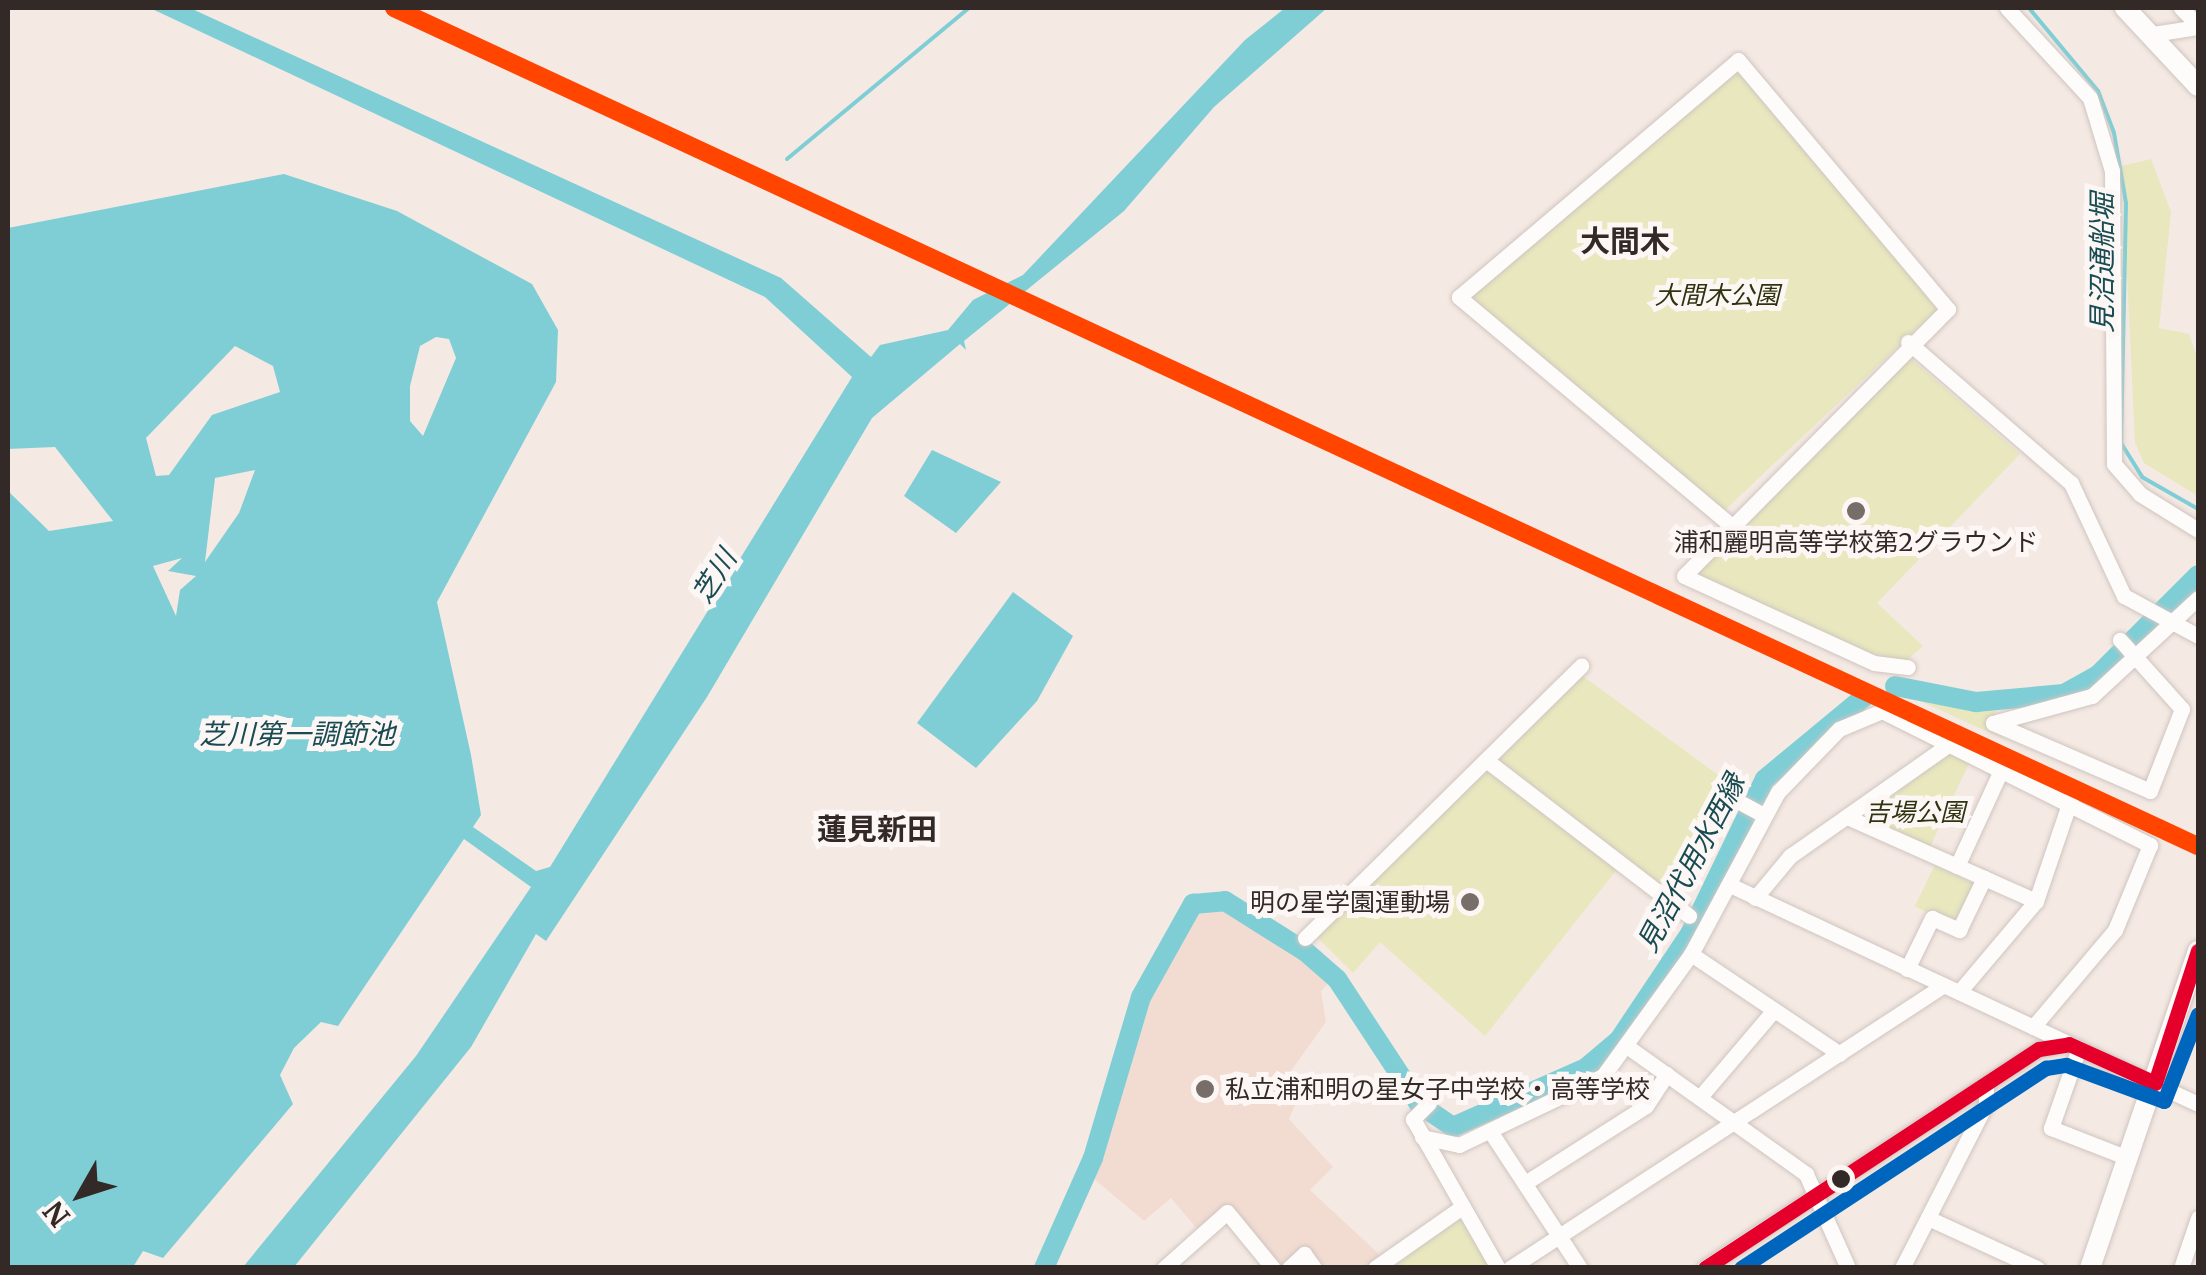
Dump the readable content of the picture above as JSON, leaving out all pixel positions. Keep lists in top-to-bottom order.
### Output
{
  "districts": ["大間木", "蓮見新田"],
  "water": [
    "見沼通船堀",
    "芝川",
    "芝川第一調節池",
    "見沼代用水西縁"
  ],
  "parks": ["大間木公園", "吉場公園"],
  "places": ["浦和麗明高等学校第2グラウンド", "明の星学園運動場", "私立浦和明の星女子中学校・高等学校"],
  "north": "bottom left"
}
